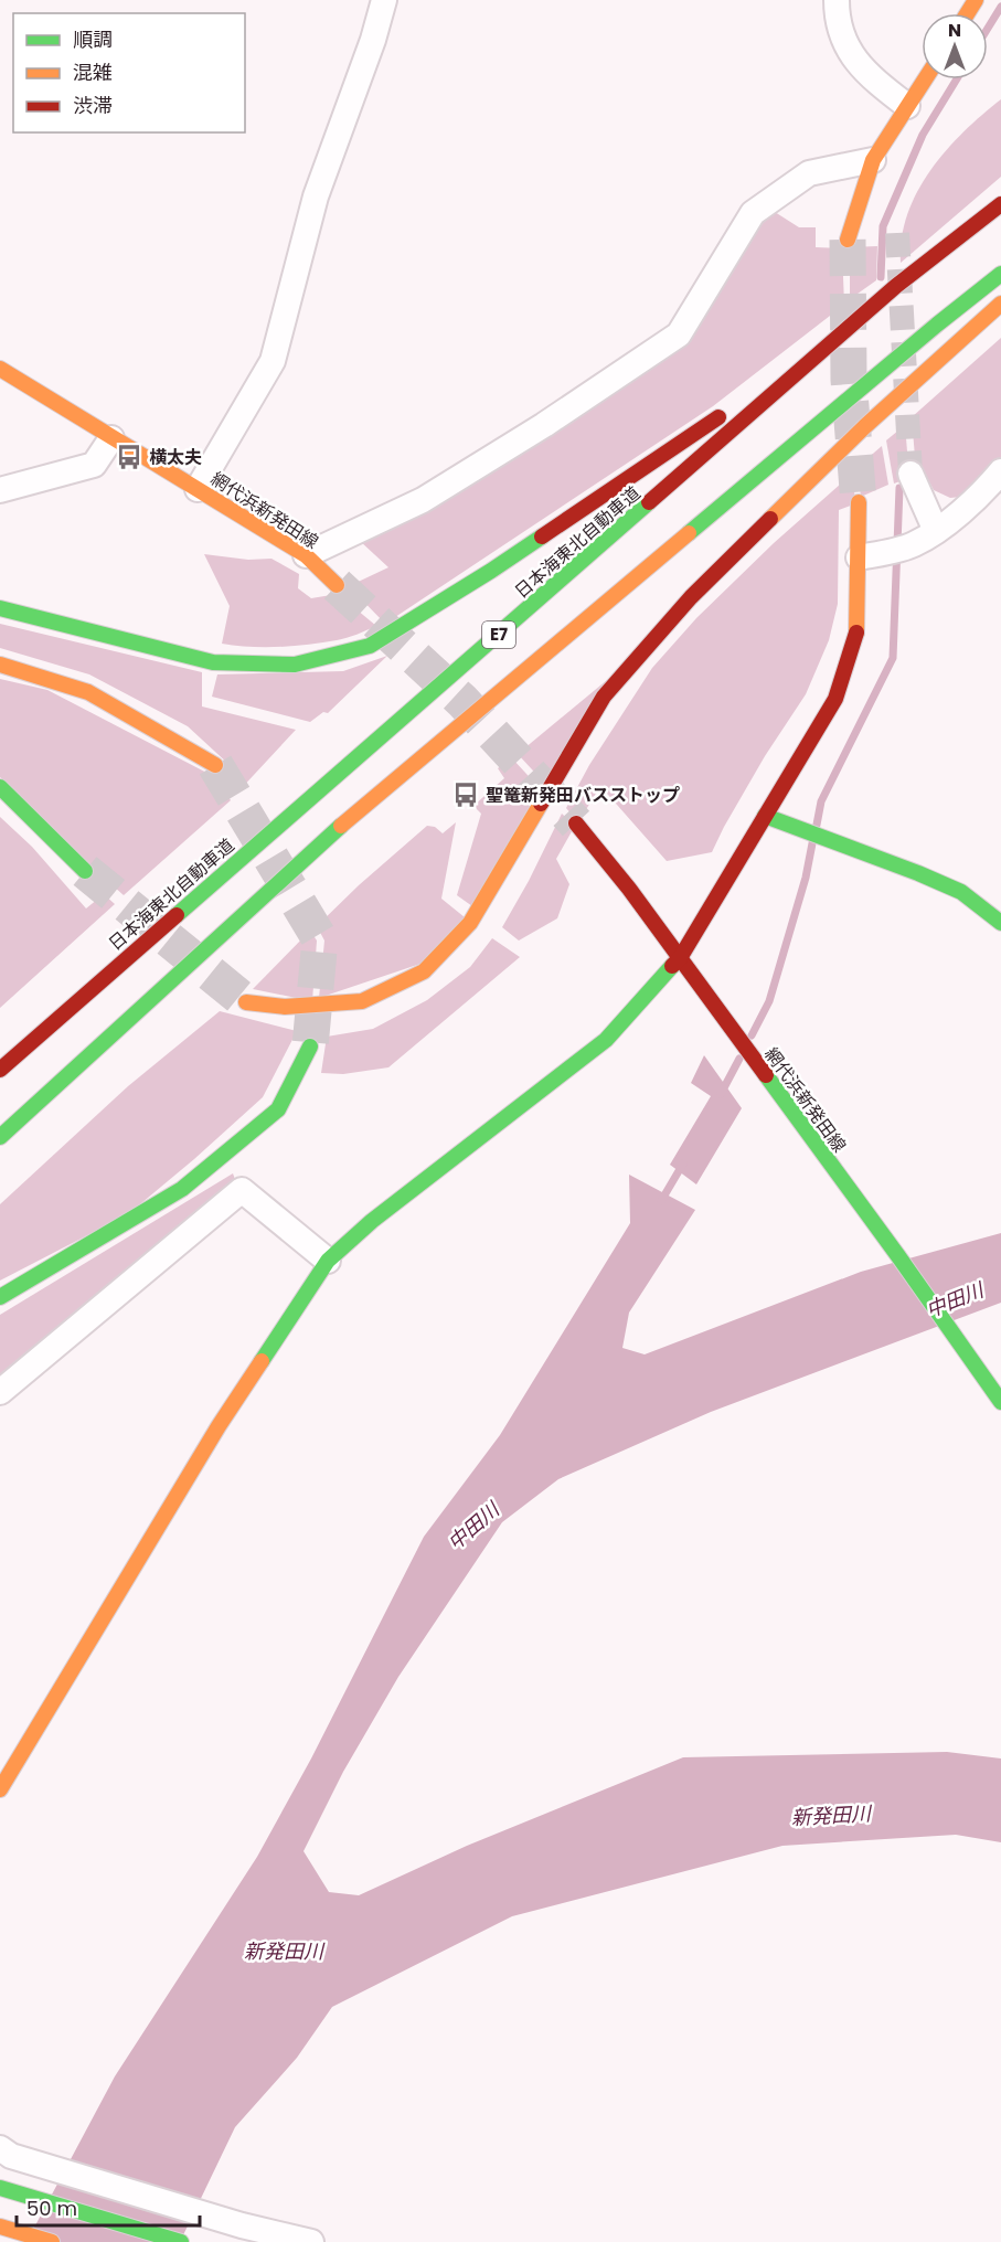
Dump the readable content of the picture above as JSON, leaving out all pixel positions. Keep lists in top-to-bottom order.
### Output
{
  "streets": {
    "main road": ["網代浜新発田線", "日本海東北自動車道", "E7"]
  },
  "water": ["中田川", "新発田川"],
  "places": {
    "bus stop": ["横太夫", "聖篭新発田バスストップ"]
  },
  "legend": ["順調", "混雑", "渋滞"],
  "scale_bar": "50 m",
  "north": "top"
}
